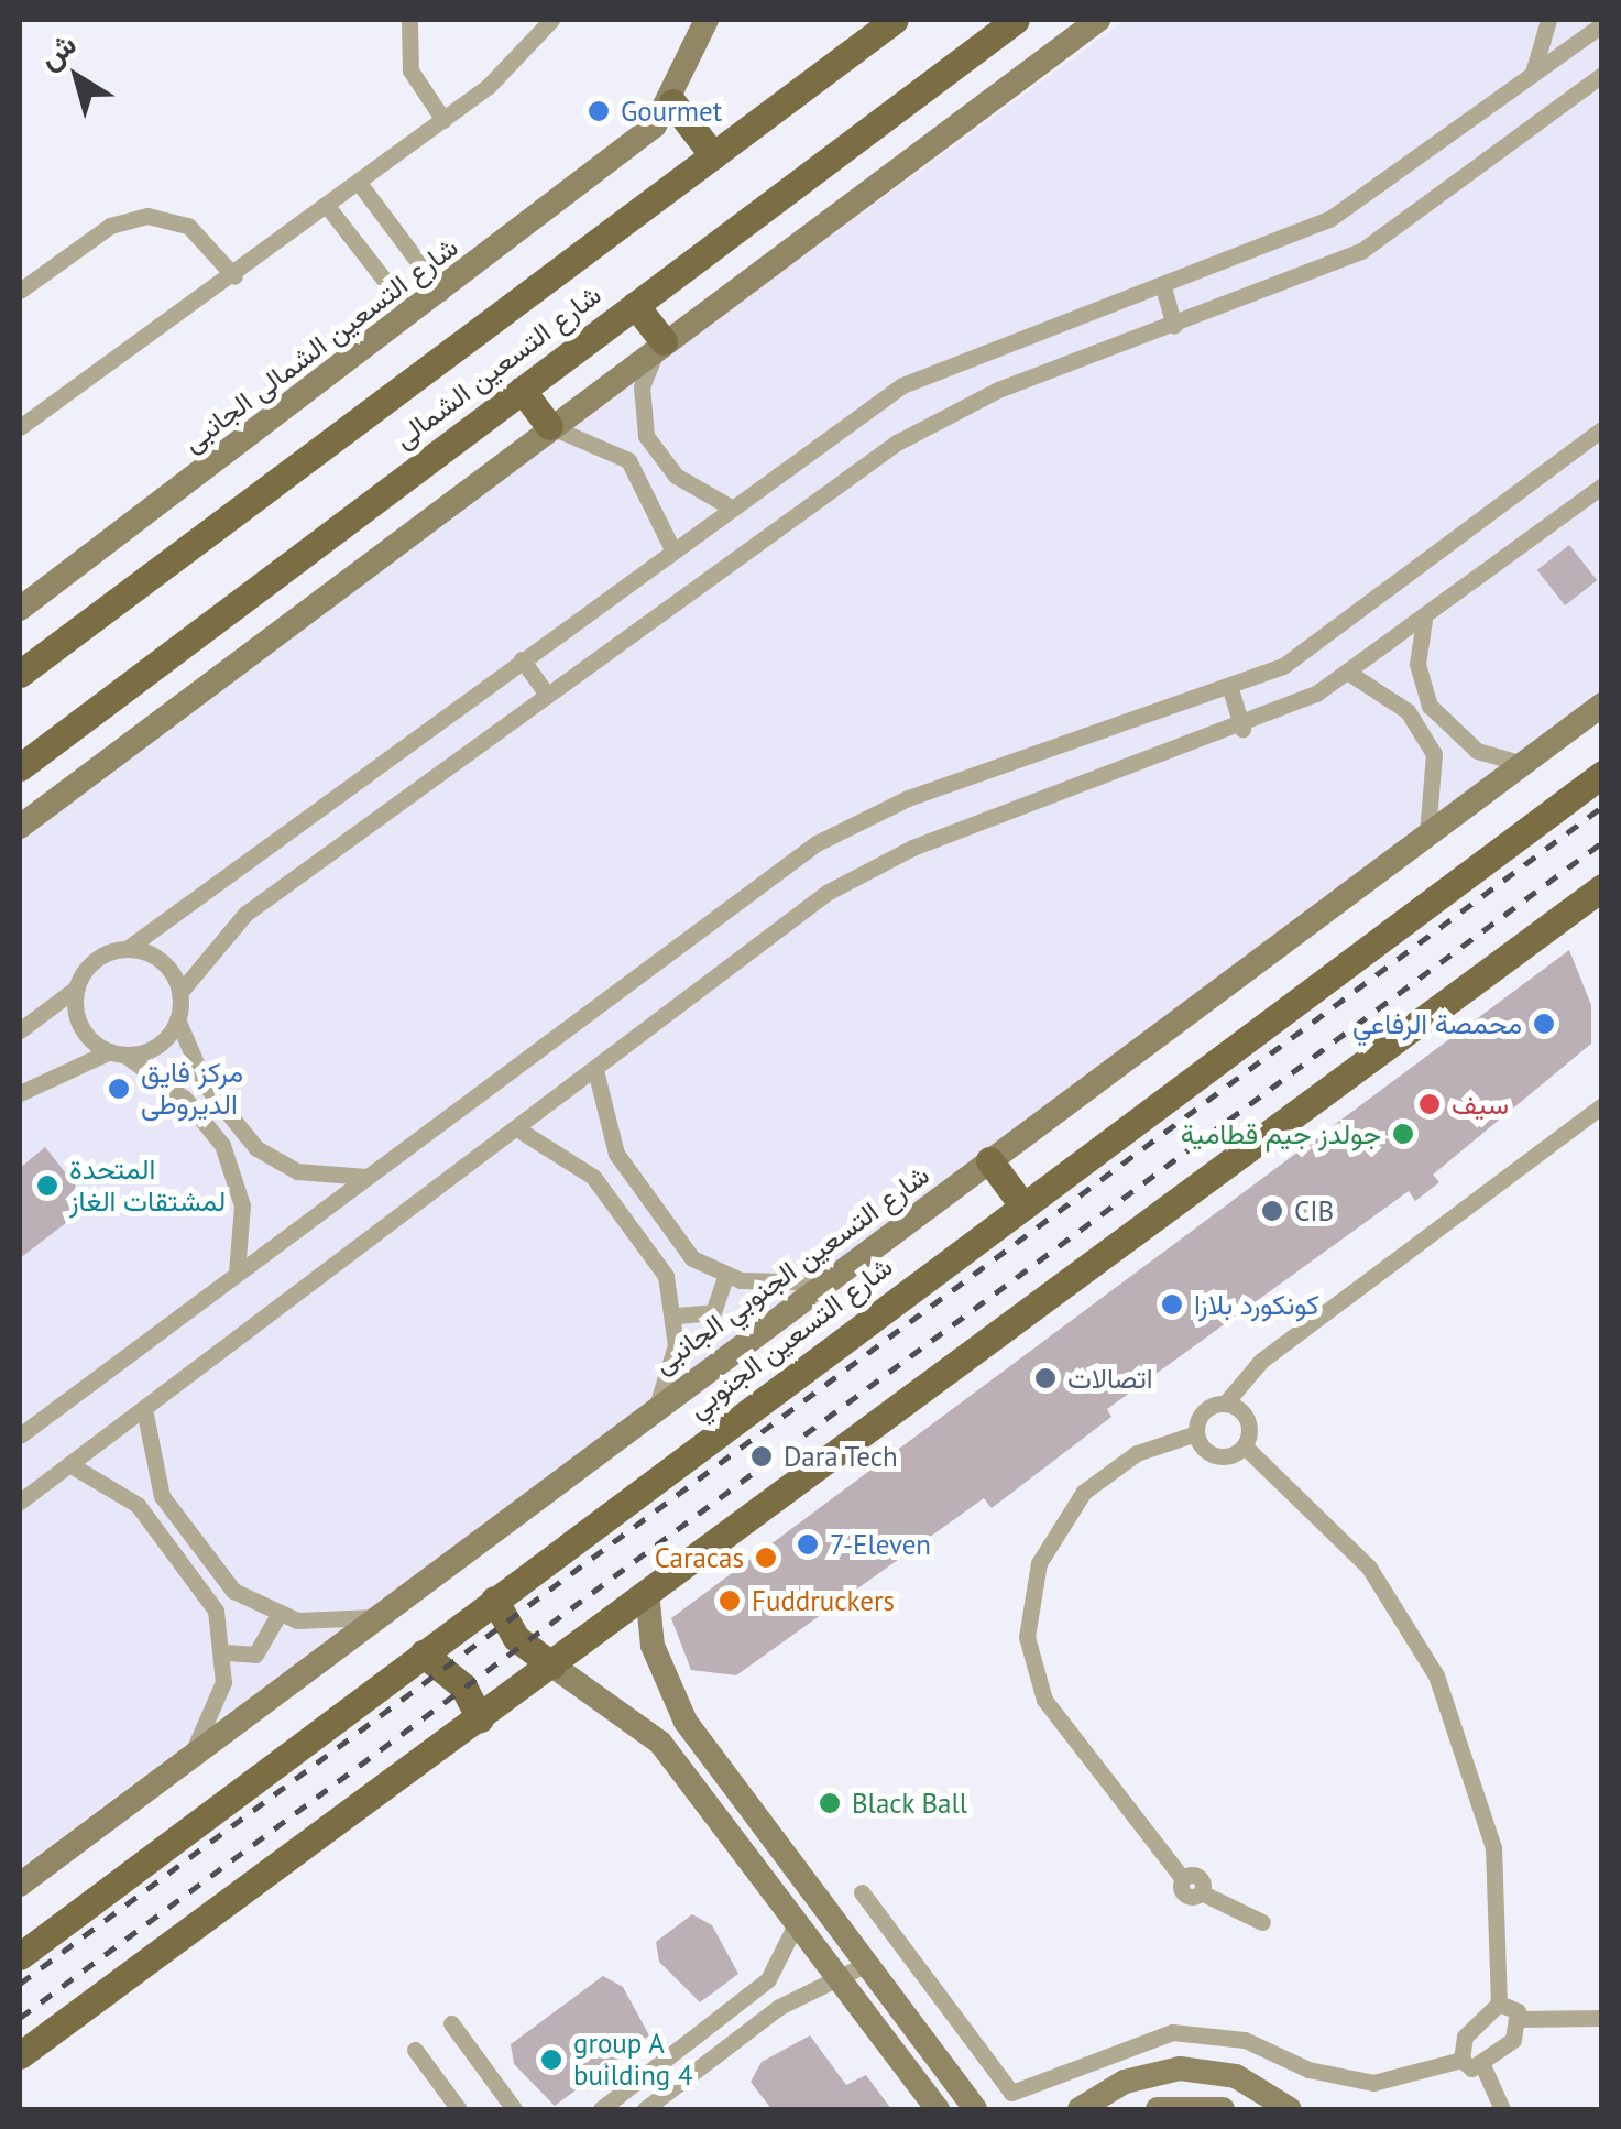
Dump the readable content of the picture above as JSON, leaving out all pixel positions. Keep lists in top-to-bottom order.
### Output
{
  "streets": {
    "main road": ["شارع التسعين الشمالى", "شارع التسعين الجنوبي"],
    "street": ["شارع التسعين الشمالى الجانبى", "شارع التسعين الجنوبي الجانبى"]
  },
  "places": [
    "Gourmet",
    "محمصة الرفاعي",
    "مركز فايق الديروطى",
    "سيف",
    "جولدز جيم قطامية",
    "المتحدة لمشتقات الغاز",
    "CIB",
    "كونكورد بلازا",
    "اتصالات",
    "Dara Tech",
    "7-Eleven",
    "Caracas",
    "Fuddruckers",
    "Black Ball",
    "group A building 4"
  ],
  "north": "top left"
}
